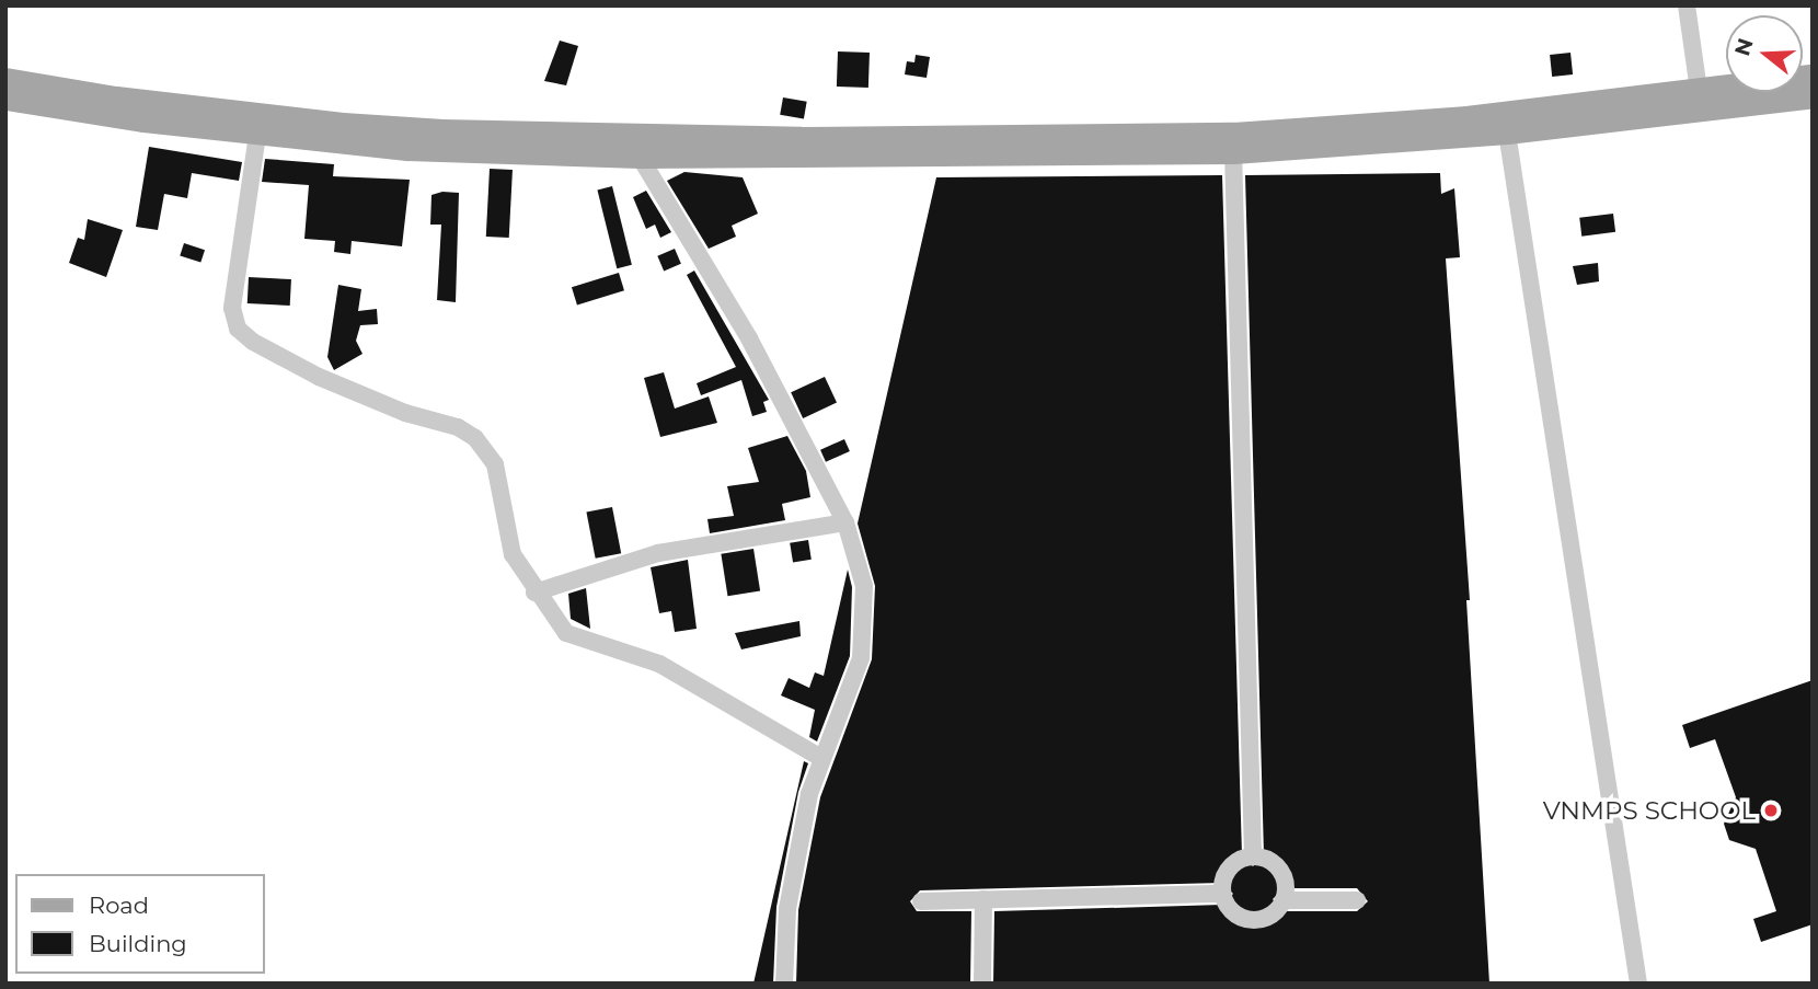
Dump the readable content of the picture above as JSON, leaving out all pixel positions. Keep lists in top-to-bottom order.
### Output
{
  "places": ["VNMPS SCHOOL"],
  "legend": ["Road", "Building"],
  "north": "left"
}
